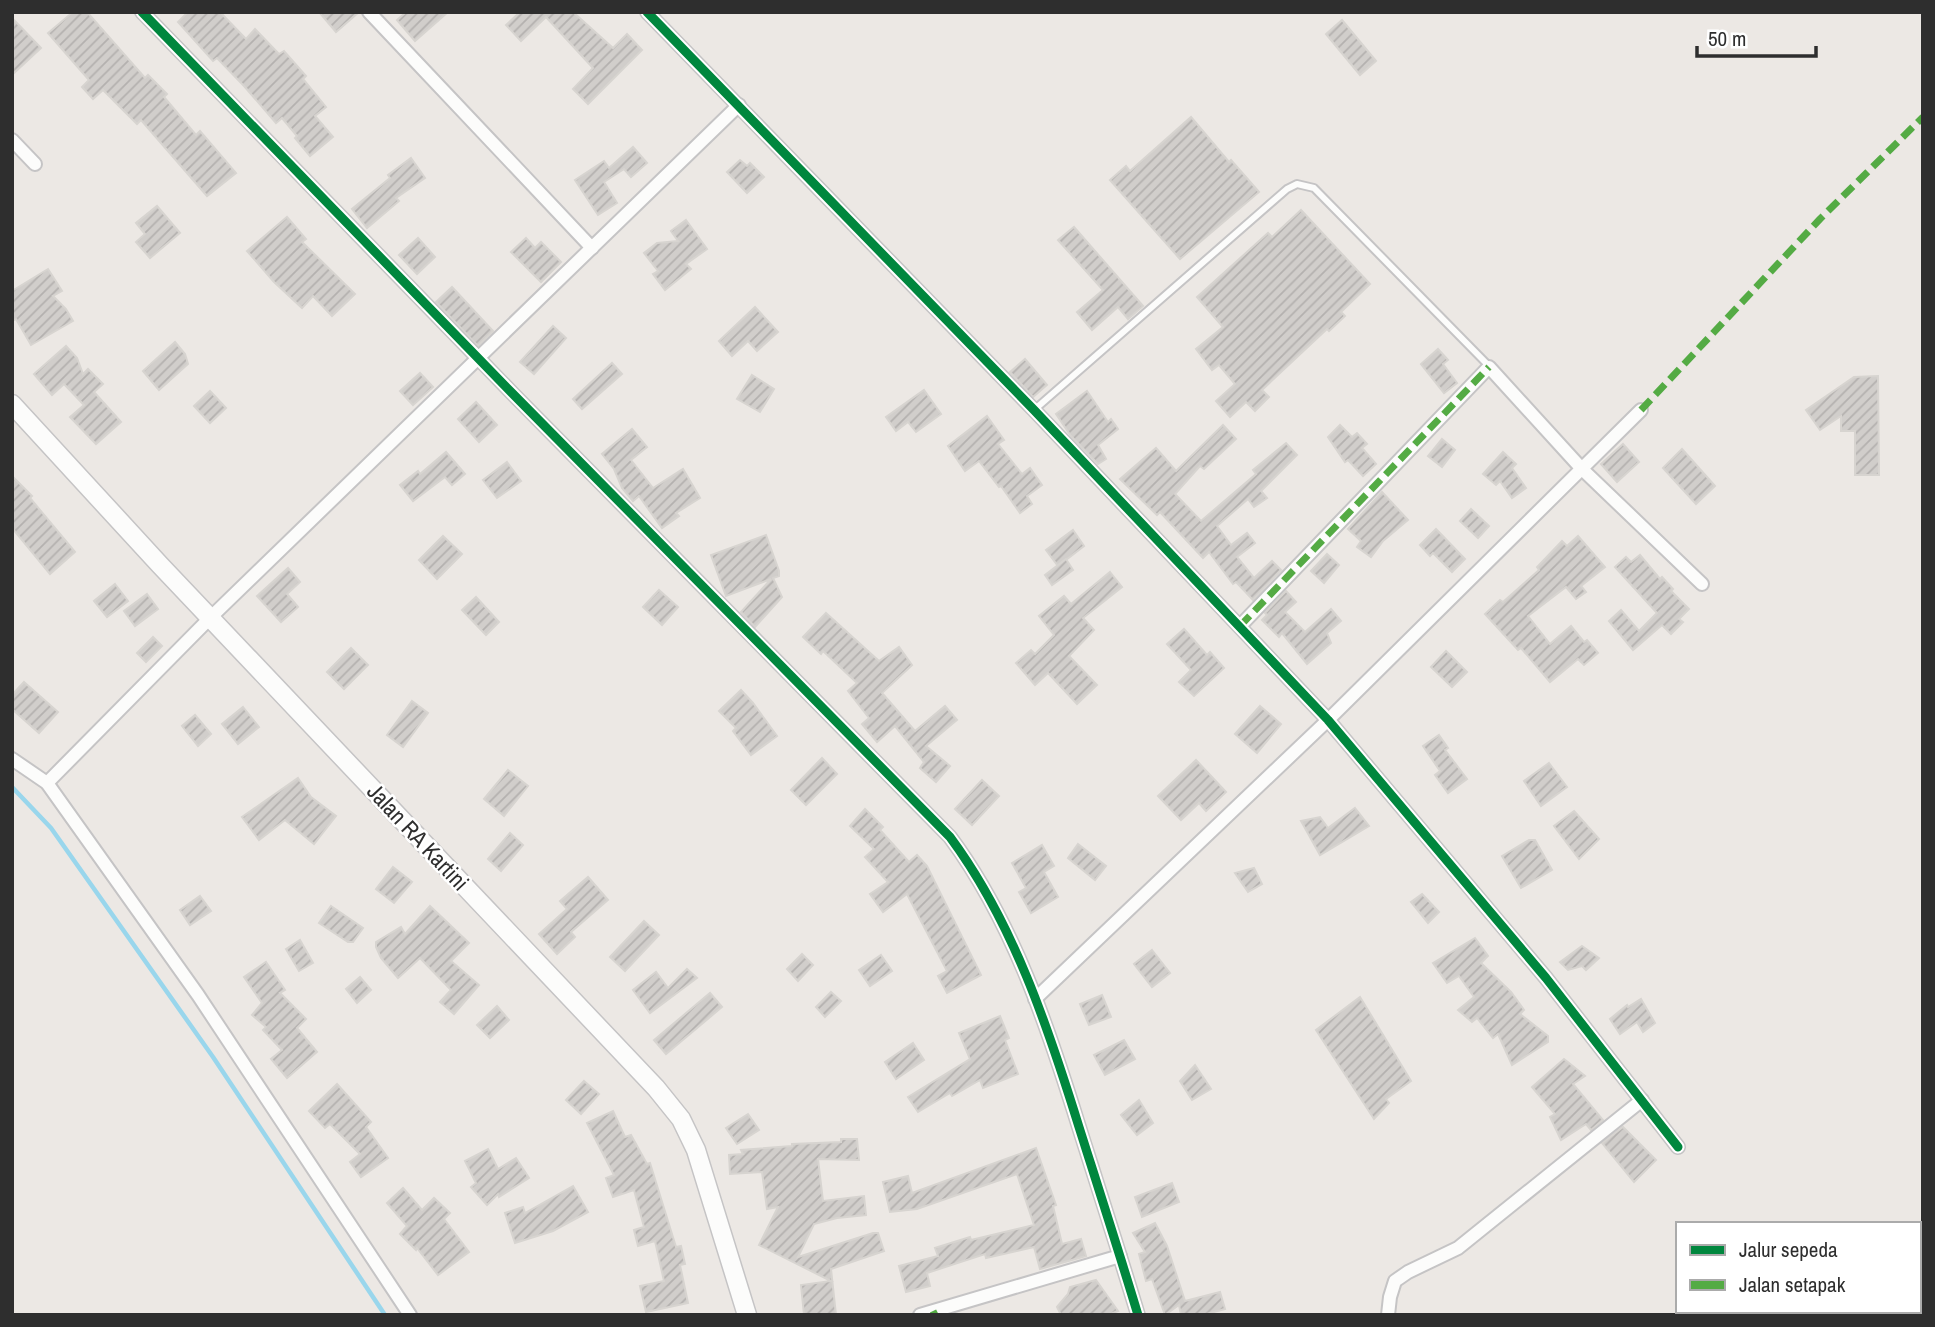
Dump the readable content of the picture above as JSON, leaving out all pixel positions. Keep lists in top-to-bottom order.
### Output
{
  "streets": {
    "main road": ["Jalan RA Kartini"]
  },
  "legend": ["Jalur sepeda", "Jalan setapak"],
  "scale_bar": "50 m"
}
